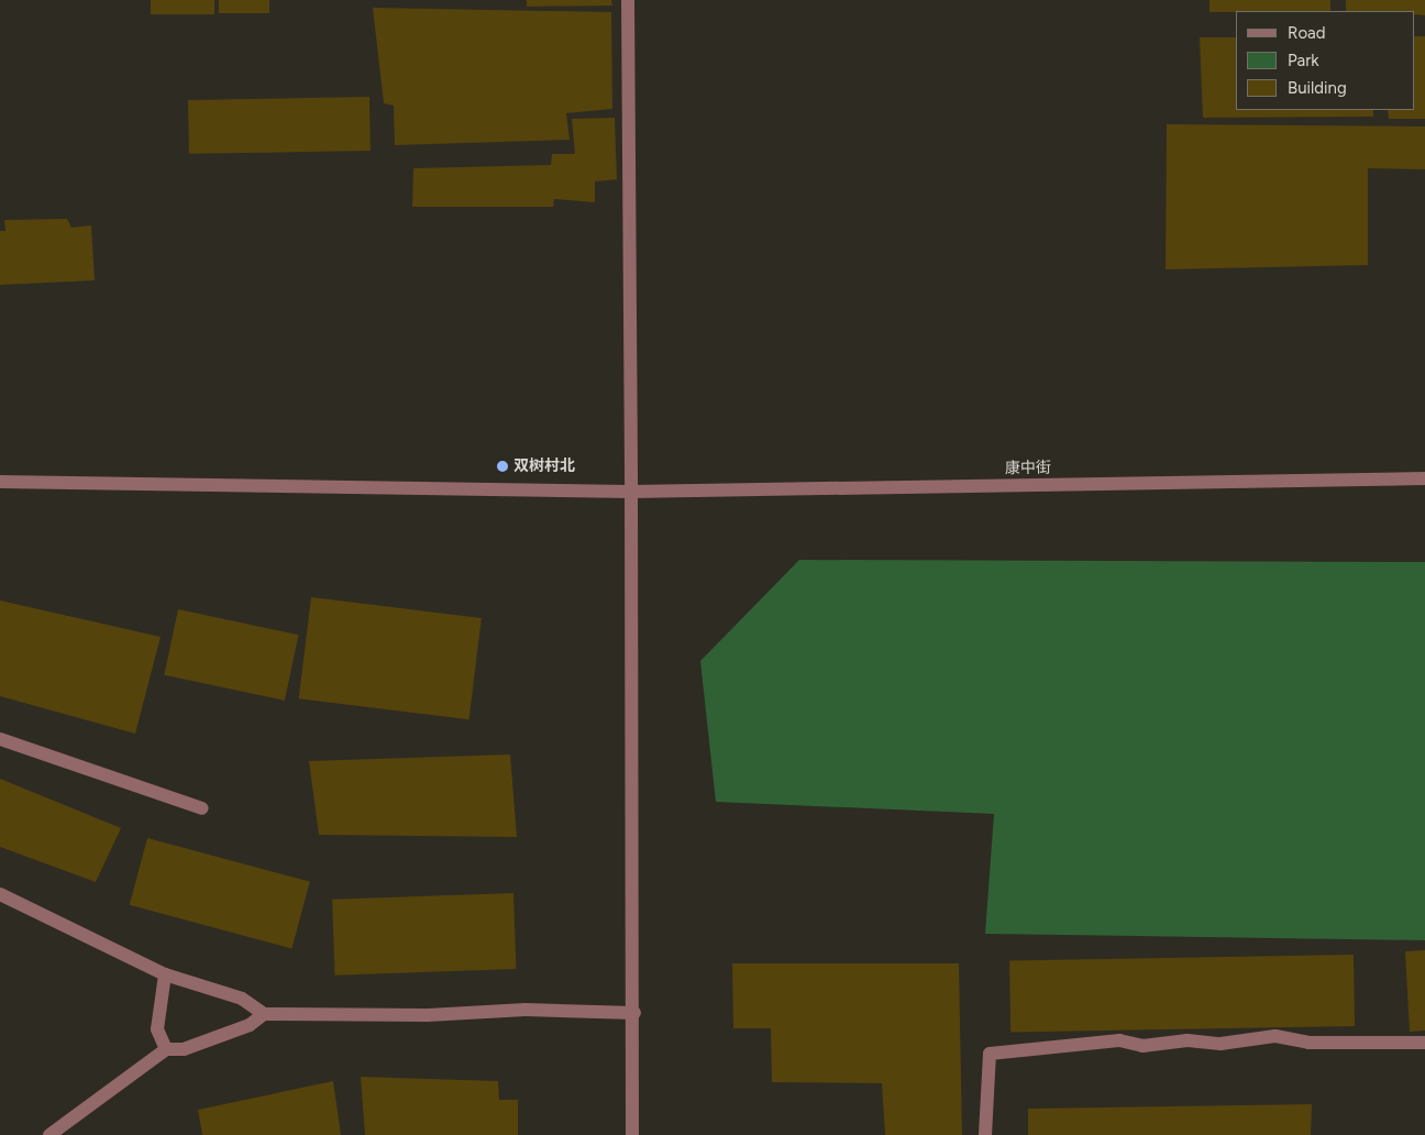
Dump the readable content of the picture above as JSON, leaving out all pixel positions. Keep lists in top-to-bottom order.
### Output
{
  "streets": {
    "street": ["康中街"]
  },
  "places": ["双树村北"],
  "legend": ["Road", "Park", "Building"]
}
